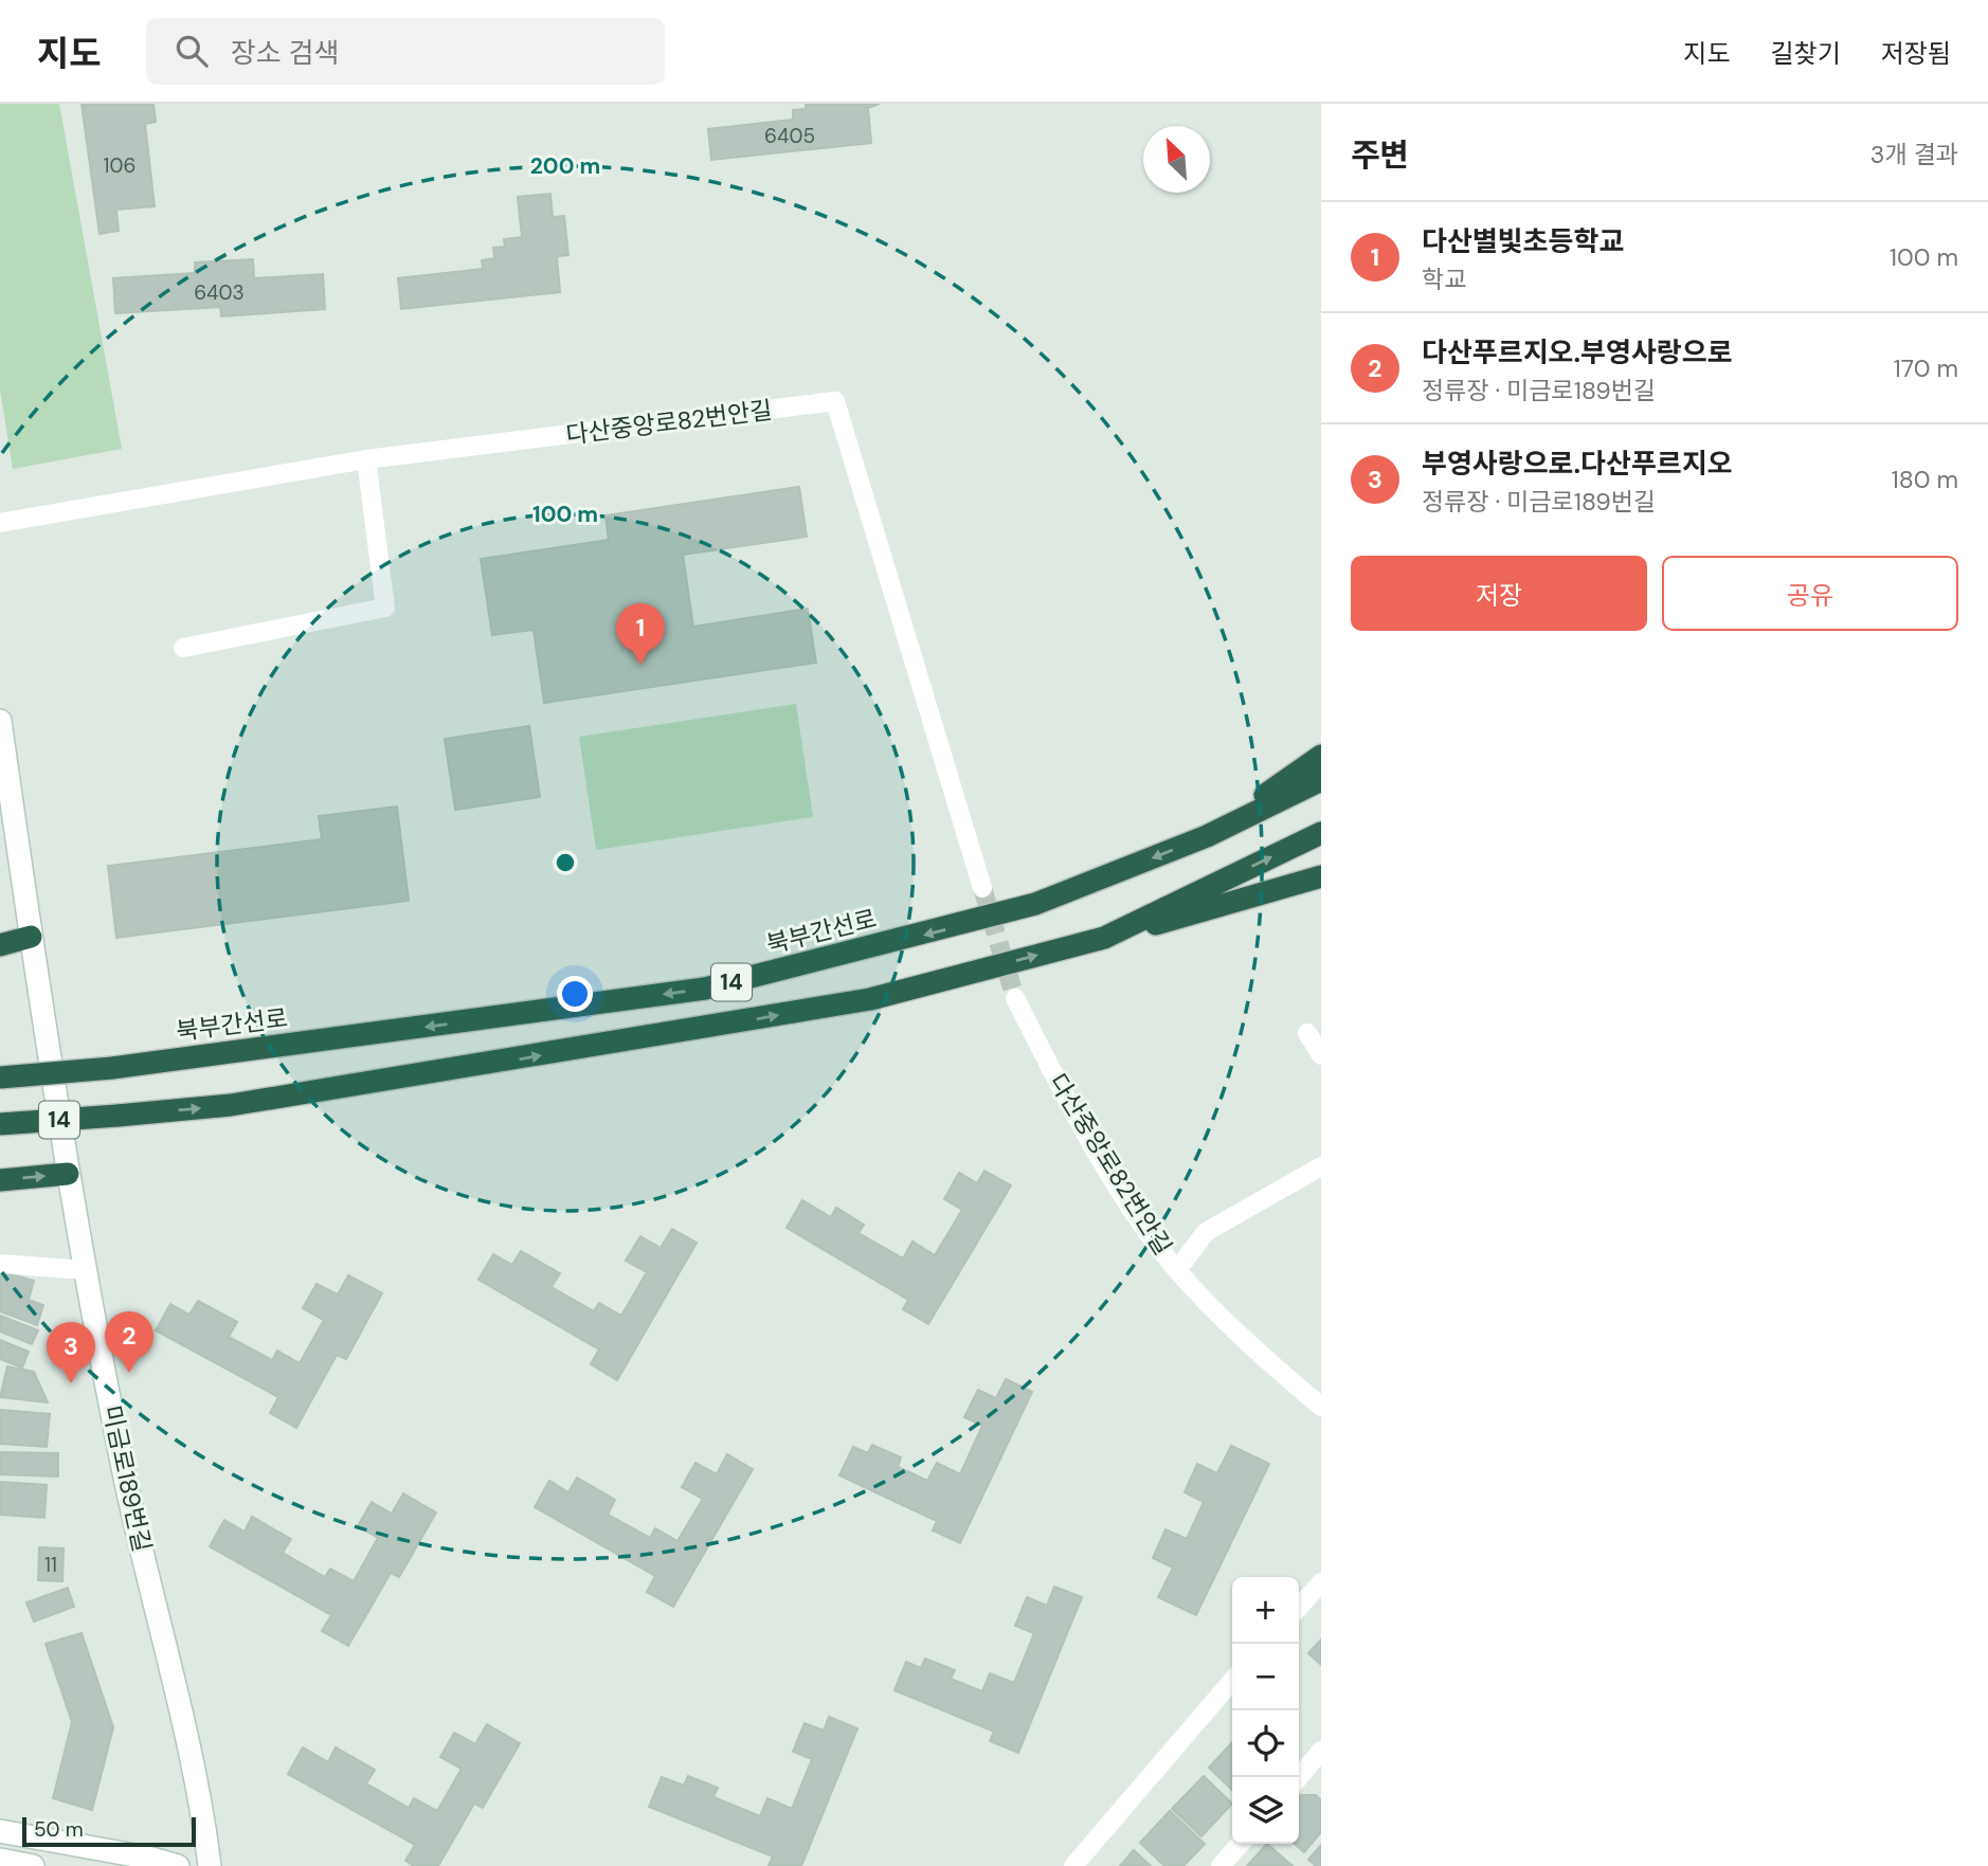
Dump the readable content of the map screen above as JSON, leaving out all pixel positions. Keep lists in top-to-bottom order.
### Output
{
  "streets": {
    "highway": ["북부간선로", "14"],
    "street": ["다산중앙로82번안길", "미금로189번길"]
  },
  "house_numbers": [
    "6405",
    "106",
    "6403",
    "11"
  ],
  "scale_bar": "50 m",
  "north": "top left",
  "page": {
    "header": "지도",
    "search": "장소 검색",
    "nav": ["지도", "길찾기", "저장됨"],
    "heading": ["주변", "3개 결과"],
    "list": [
      {
        "mark": "1",
        "name": "다산별빛초등학교",
        "note": "학교",
        "value": "100 m"
      },
      {
        "mark": "2",
        "name": "다산푸르지오.부영사랑으로",
        "note": "정류장 · 미금로189번길",
        "value": "170 m"
      },
      {
        "mark": "3",
        "name": "부영사랑으로.다산푸르지오",
        "note": "정류장 · 미금로189번길",
        "value": "180 m"
      }
    ],
    "buttons": ["저장", "공유"],
    "pins": ["1", "2", "3"],
    "map_buttons": ["+", "−"],
    "scale": "50 m"
  },
  "rings": ["200 m", "100 m"]
}
